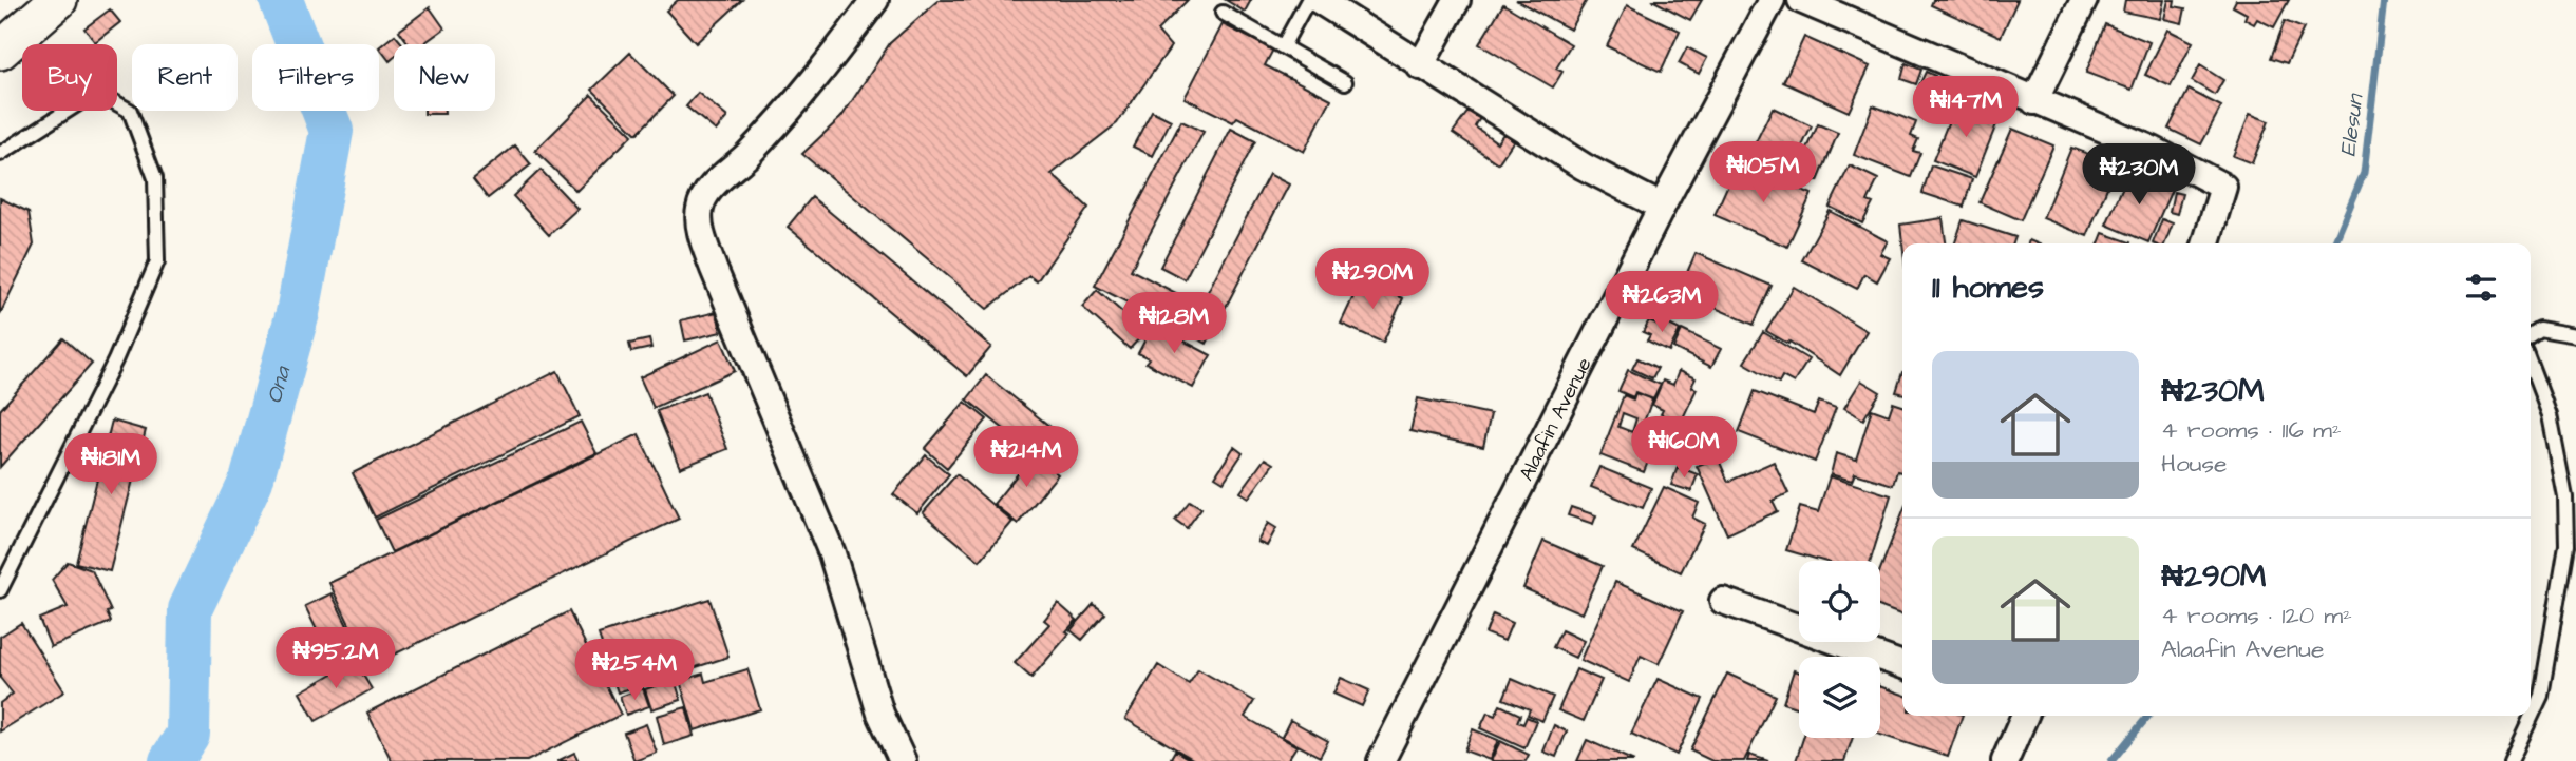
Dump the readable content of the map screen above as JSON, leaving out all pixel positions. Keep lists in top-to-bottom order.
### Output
{
  "streets": {
    "street": ["Alaafin Avenue"]
  },
  "water": ["Elesun", "Ona"],
  "page": {
    "chip": [
      "Buy",
      "Rent",
      "Filters",
      "New"
    ],
    "price": [
      "₦147M",
      "₦105M",
      "₦230M",
      "₦290M",
      "₦263M",
      "₦128M",
      "₦160M",
      "₦214M",
      "₦181M",
      "₦95.2M",
      "₦254M"
    ],
    "heading": "11 homes",
    "list": [
      {
        "name": "₦230M",
        "note": "4 rooms · 116 m² · House"
      },
      {
        "name": "₦290M",
        "note": "4 rooms · 120 m² · Alaafin Avenue"
      }
    ]
  }
}
